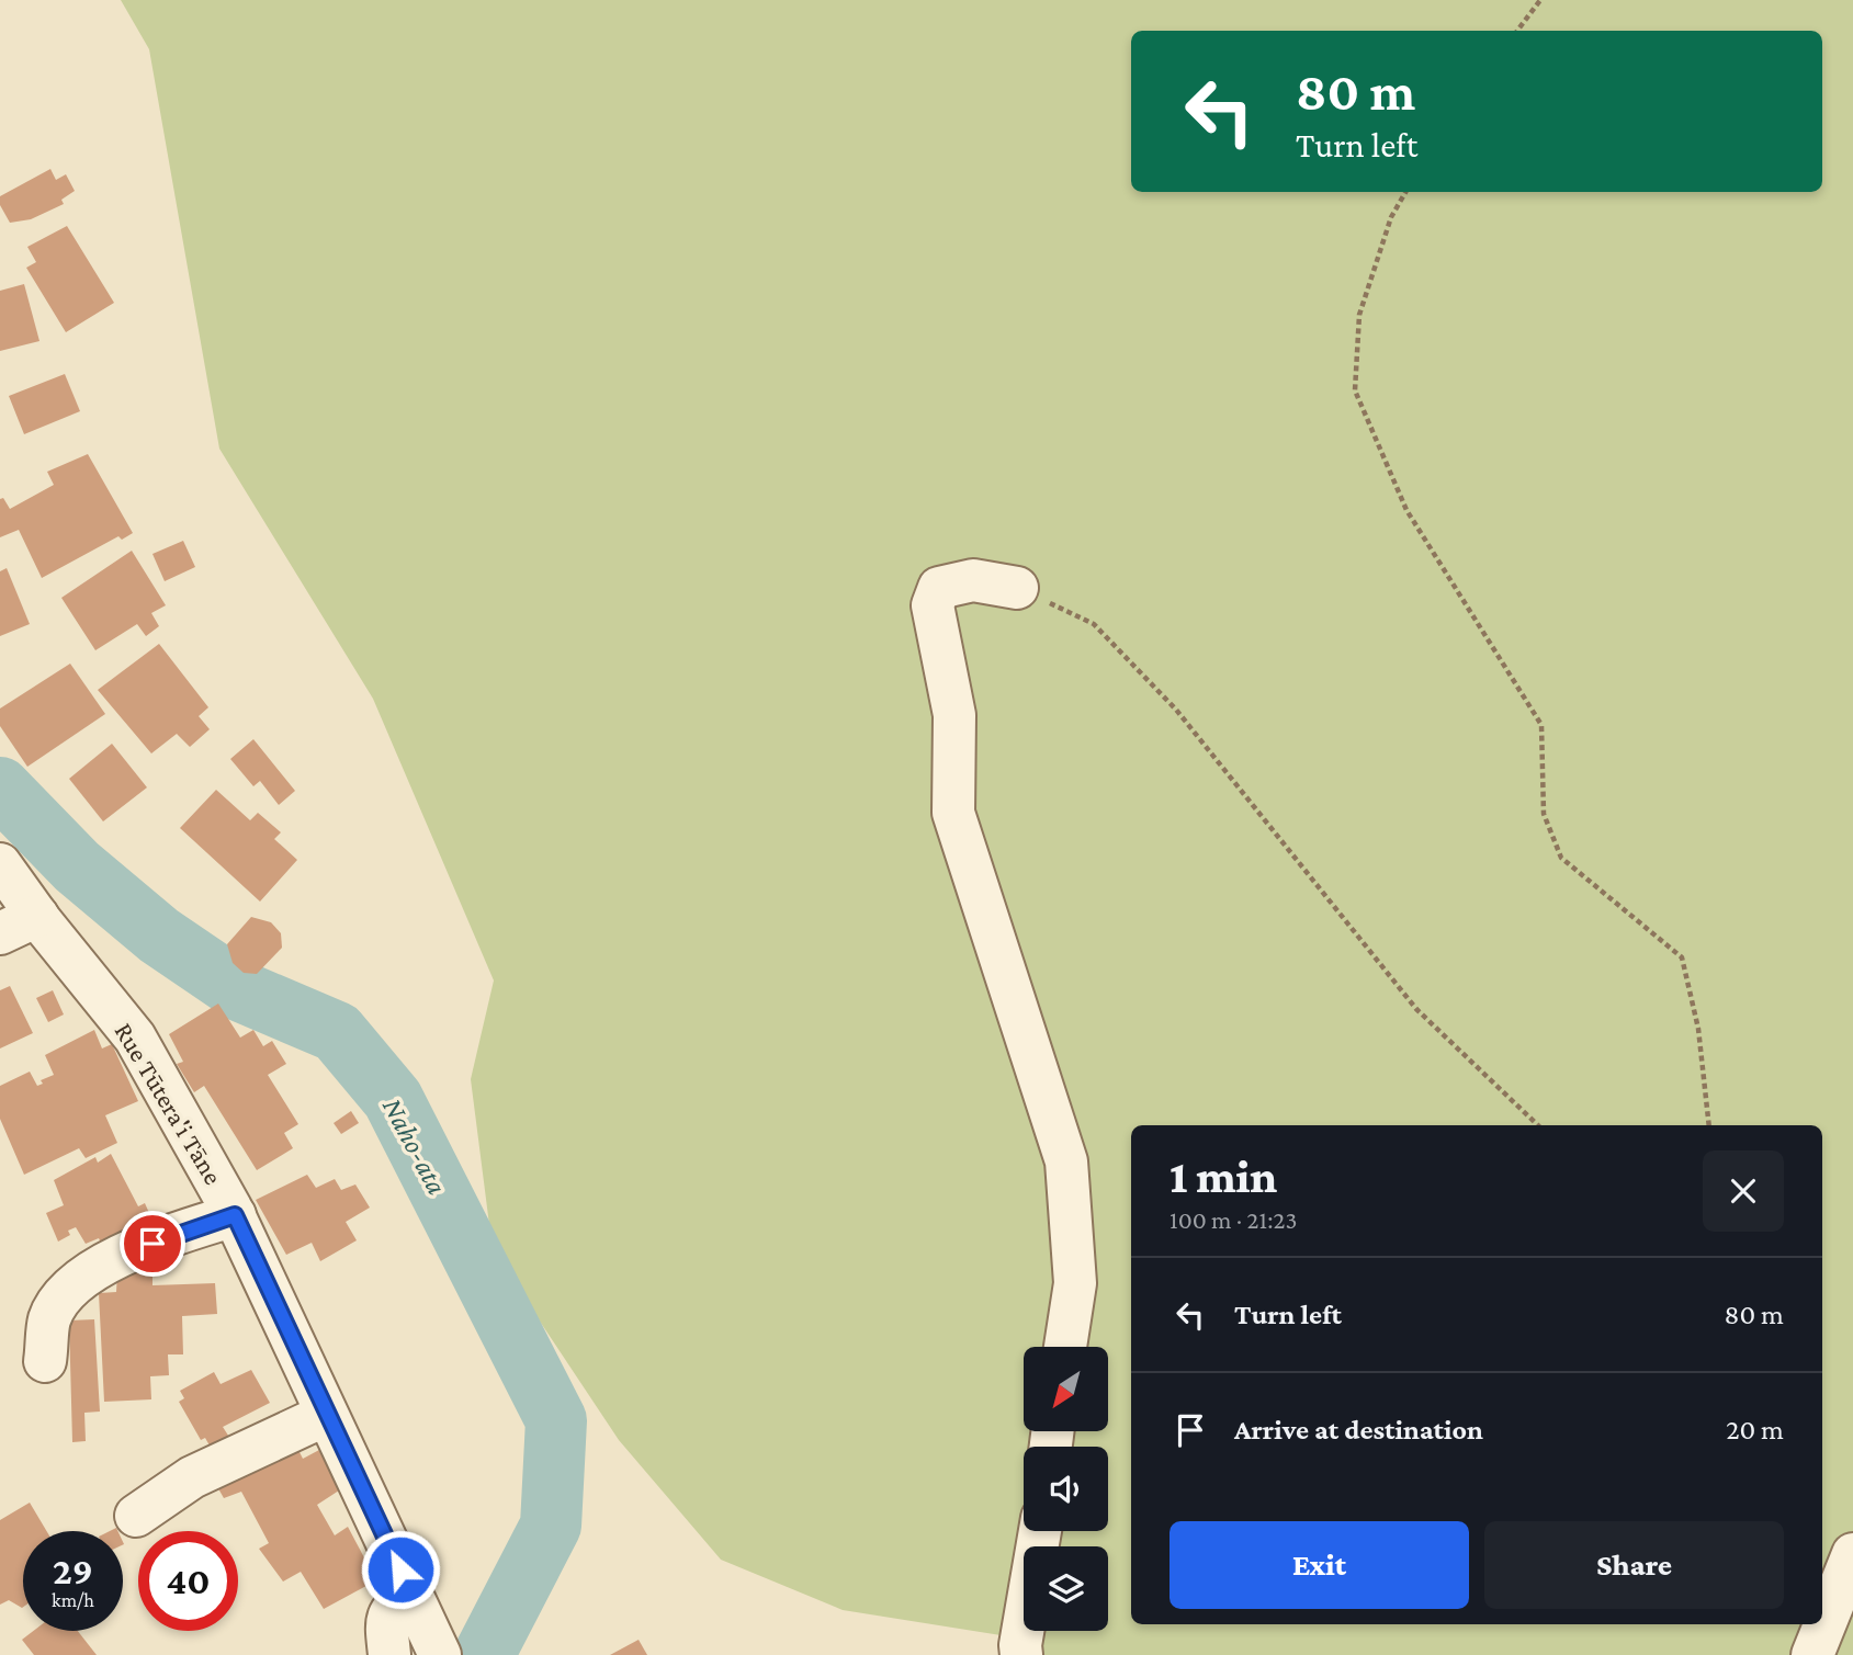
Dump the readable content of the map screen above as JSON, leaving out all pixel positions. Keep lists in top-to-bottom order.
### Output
{
  "streets": {
    "street": ["Rue Tūtera'i Tāne"]
  },
  "water": ["Naho-ata"],
  "north": "bottom left",
  "page": {
    "turn": ["80 m", "Turn left"],
    "heading": ["1 min", "100 m · 21:23"],
    "list": [
      {
        "name": "Turn left",
        "value": "80 m"
      },
      {
        "name": "Arrive at destination",
        "value": "20 m"
      }
    ],
    "buttons": ["Exit", "Share"],
    "speed": "29 km/h",
    "limit": "40"
  }
}
